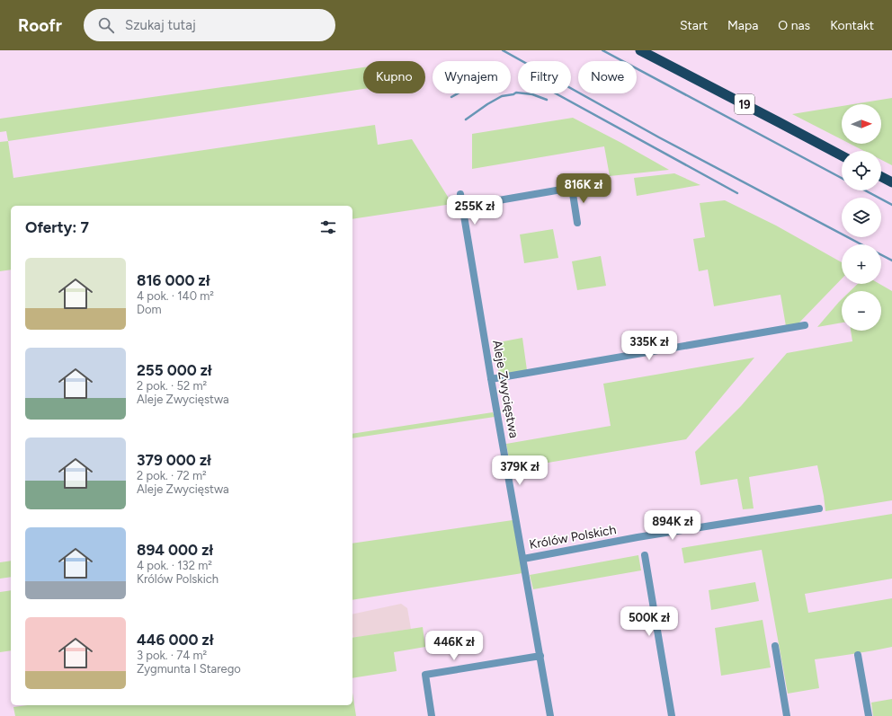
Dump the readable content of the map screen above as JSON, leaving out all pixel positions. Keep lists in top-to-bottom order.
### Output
{
  "streets": {
    "highway": ["19"],
    "street": ["Aleje Zwycięstwa", "Królów Polskich"]
  },
  "crossings": [
    ["Aleje Zwycięstwa", "Królów Polskich"]
  ],
  "north": "right",
  "page": {
    "header": "Roofr",
    "search": "Szukaj tutaj",
    "nav": [
      "Start",
      "Mapa",
      "O nas",
      "Kontakt"
    ],
    "chip": [
      "Kupno",
      "Wynajem",
      "Filtry",
      "Nowe"
    ],
    "map_buttons": ["+", "−"],
    "price": [
      "816K zł",
      "255K zł",
      "335K zł",
      "379K zł",
      "894K zł",
      "500K zł",
      "446K zł"
    ],
    "heading": "Oferty: 7",
    "list": [
      {
        "name": "816 000 zł",
        "note": "4 pok. · 140 m² · Dom"
      },
      {
        "name": "255 000 zł",
        "note": "2 pok. · 52 m² · Aleje Zwycięstwa"
      },
      {
        "name": "379 000 zł",
        "note": "2 pok. · 72 m² · Aleje Zwycięstwa"
      },
      {
        "name": "894 000 zł",
        "note": "4 pok. · 132 m² · Królów Polskich"
      },
      {
        "name": "446 000 zł",
        "note": "3 pok. · 74 m² · Zygmunta I Starego"
      }
    ]
  }
}
